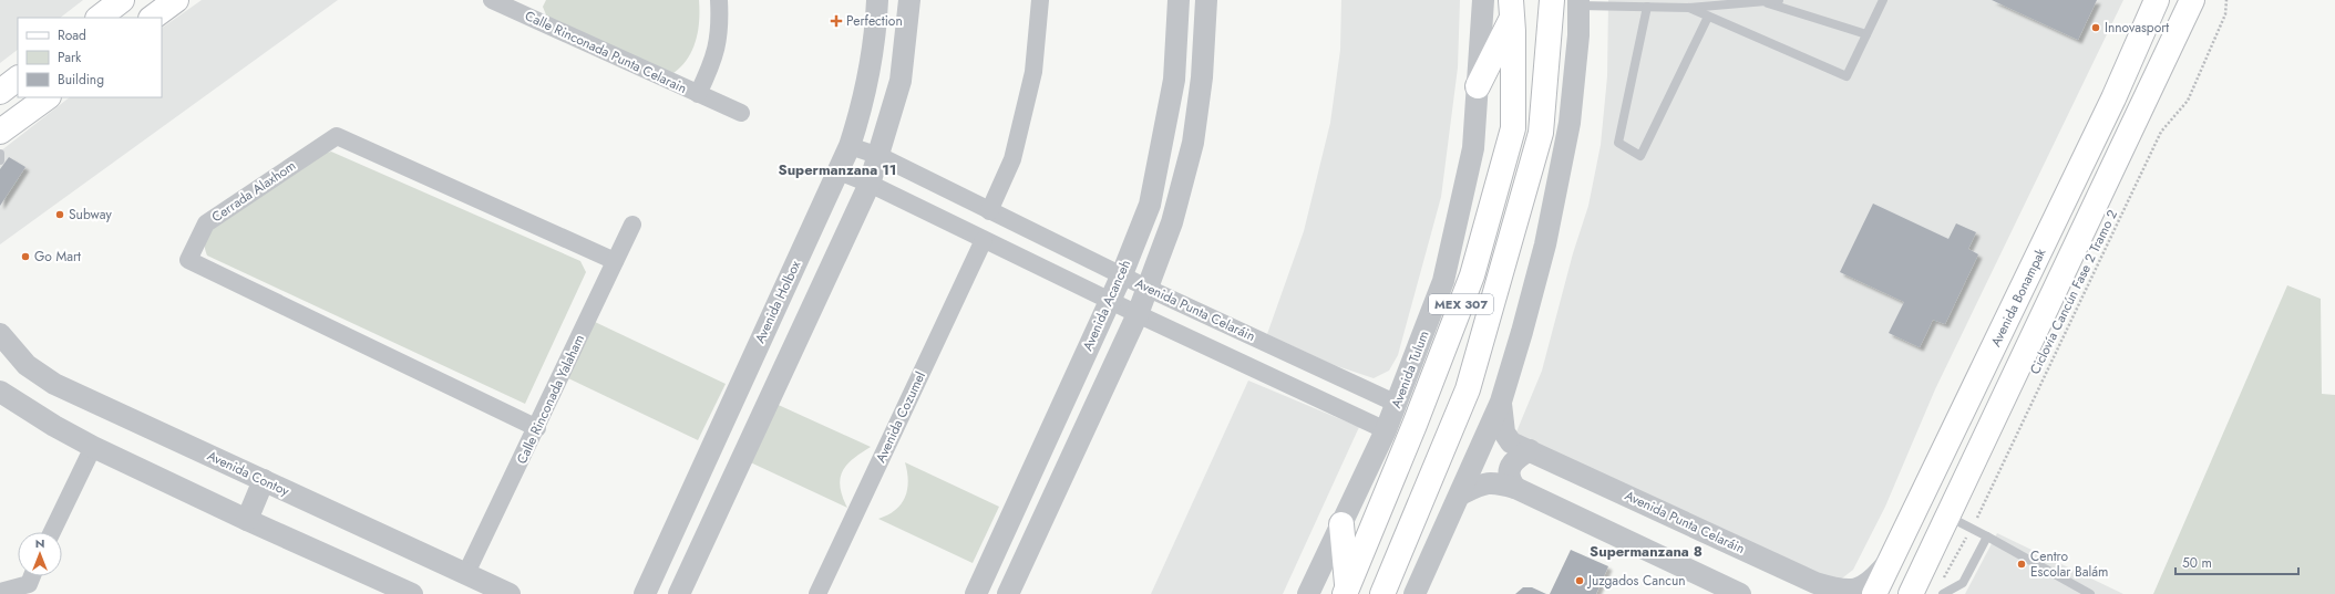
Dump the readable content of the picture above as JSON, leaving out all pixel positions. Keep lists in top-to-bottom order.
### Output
{
  "streets": {
    "main road": ["Avenida Bonampak", "MEX 307", "Avenida Tulum"],
    "street": [
      "Calle Rinconada Punta Celarain",
      "Cerrada Alaxhom",
      "Avenida Holbox",
      "Avenida Acanceh",
      "Avenida Punta Celaráin",
      "Calle Rinconada Yalaham",
      "Avenida Cozumel",
      "Avenida Contoy"
    ],
    "path": ["Ciclovía Cancún Fase 2 Tramo 2"]
  },
  "crossings": [
    ["Cerrada Alaxhom", "Calle Rinconada Yalaham"],
    ["Avenida Bonampak", "Avenida Punta Celaráin"],
    ["Avenida Holbox", "Avenida Punta Celaráin"],
    ["Avenida Acanceh", "Avenida Punta Celaráin"],
    ["Avenida Punta Celaráin", "Avenida Tulum"],
    ["Calle Rinconada Yalaham", "Avenida Contoy"]
  ],
  "districts": ["Supermanzana 11", "Supermanzana 8"],
  "places": {
    "health": ["Perfection"],
    "other": [
      "Innovasport",
      "Subway",
      "Go Mart",
      "Centro Escolar Balám",
      "Juzgados Cancun"
    ]
  },
  "legend": ["Road", "Park", "Building"],
  "scale_bar": "50 m",
  "north": "top"
}
